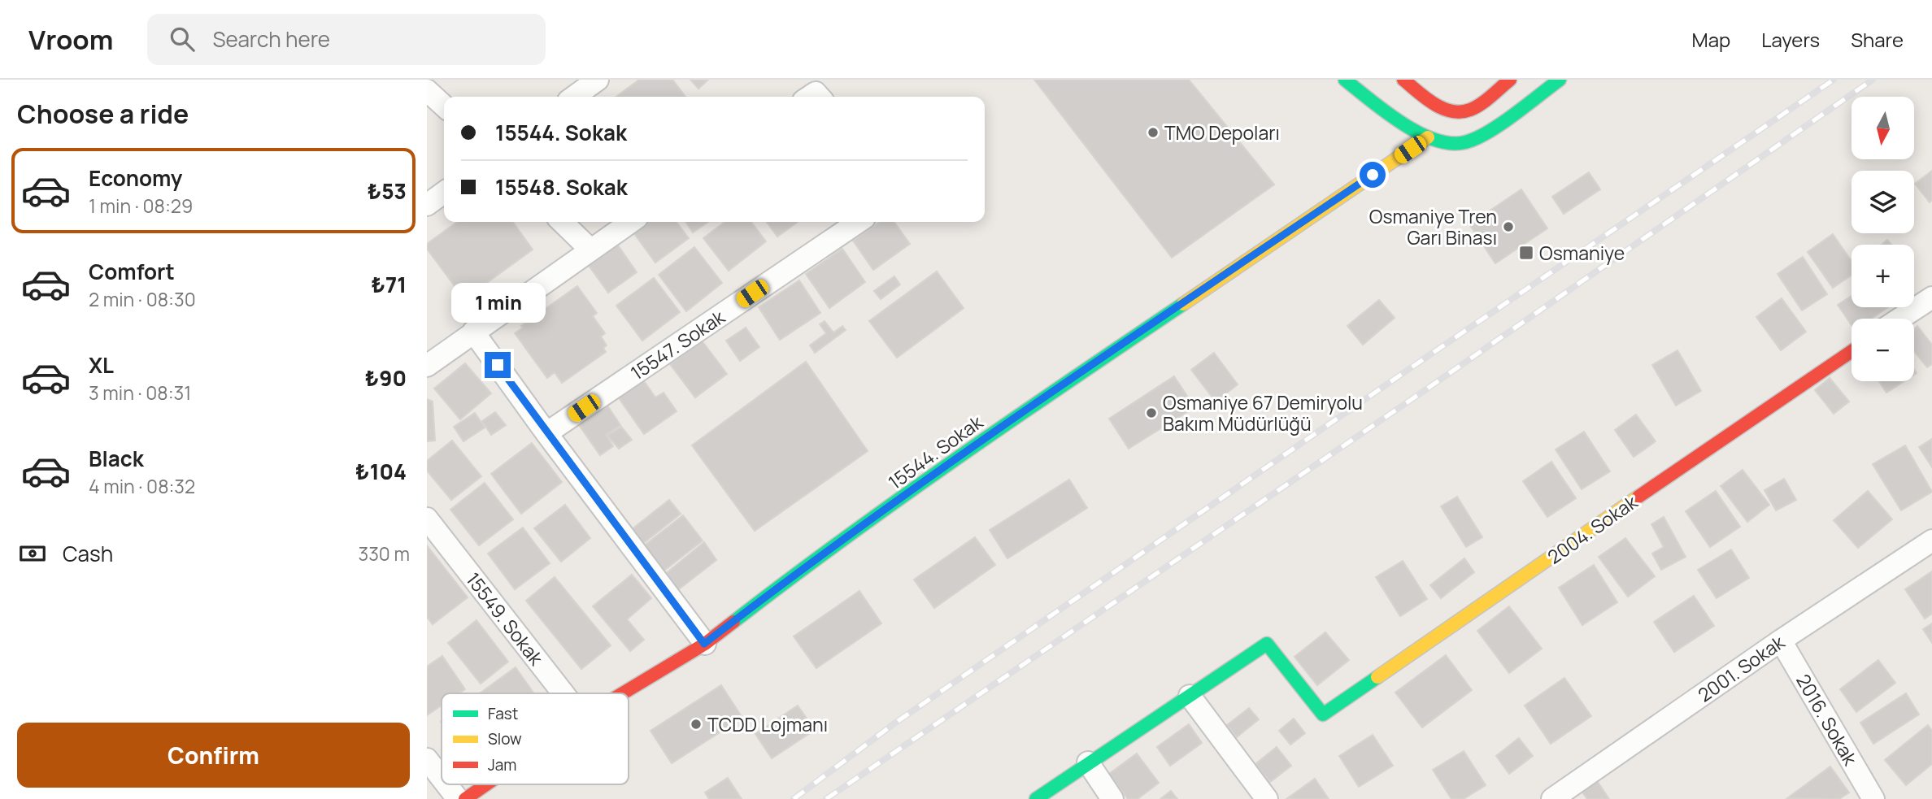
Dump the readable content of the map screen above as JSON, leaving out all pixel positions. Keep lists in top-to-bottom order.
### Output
{
  "streets": {
    "street": [
      "15547. Sokak",
      "15544. Sokak",
      "2004. Sokak",
      "15549. Sokak",
      "2001. Sokak",
      "2016. Sokak"
    ]
  },
  "crossings": [
    ["2001. Sokak", "2016. Sokak"]
  ],
  "places": {
    "other": [
      "TMO Depoları",
      "Osmaniye Tren Garı Binası",
      "Osmaniye 67 Demiryolu Bakım Müdürlüğü",
      "TCDD Lojmanı"
    ],
    "transit": ["Osmaniye"]
  },
  "legend": ["Fast", "Slow", "Jam"],
  "north": "bottom",
  "page": {
    "header": "Vroom",
    "search": "Search here",
    "nav": ["Map", "Layers", "Share"],
    "heading": "Choose a ride",
    "map_buttons": ["+", "−"],
    "banner": ["15544. Sokak", "15548. Sokak"],
    "list": [
      {
        "name": "Economy",
        "note": "1 min · 08:29",
        "value": "₺53"
      },
      {
        "name": "Comfort",
        "note": "2 min · 08:30",
        "value": "₺71"
      },
      {
        "name": "XL",
        "note": "3 min · 08:31",
        "value": "₺90"
      },
      {
        "name": "Black",
        "note": "4 min · 08:32",
        "value": "₺104"
      }
    ],
    "bubble": "1 min",
    "pay": ["Cash", "330 m"],
    "buttons": "Confirm"
  }
}
